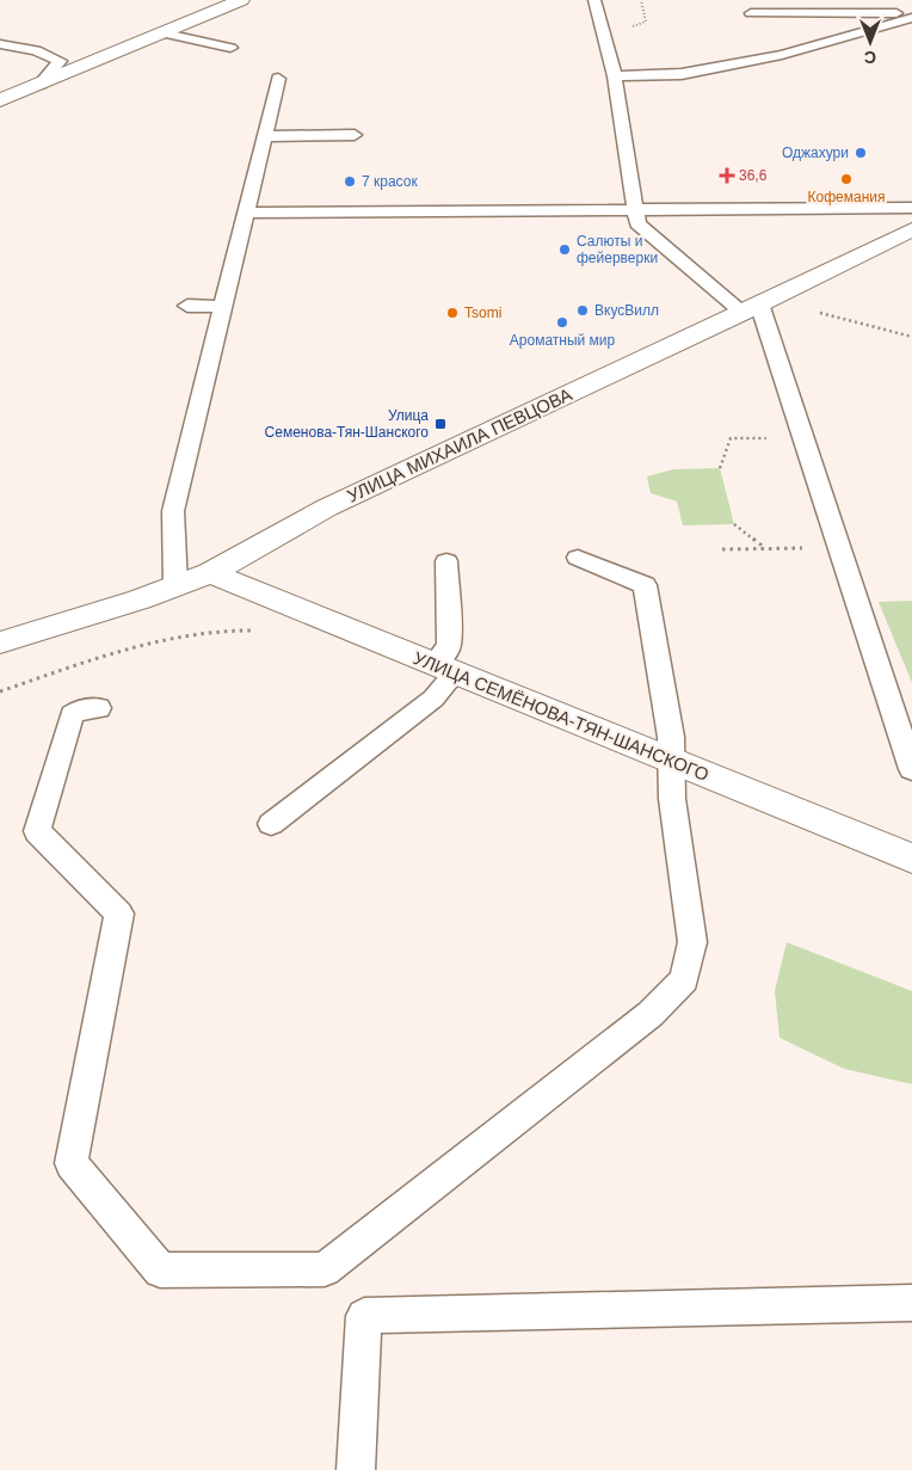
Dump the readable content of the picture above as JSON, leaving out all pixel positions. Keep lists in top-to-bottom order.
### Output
{
  "streets": {
    "street": ["УЛИЦА МИХАИЛА ПЕВЦОВА", "УЛИЦА СЕМЁНОВА-ТЯН-ШАНСКОГО"]
  },
  "crossings": [
    ["УЛИЦА МИХАИЛА ПЕВЦОВА", "УЛИЦА СЕМЁНОВА-ТЯН-ШАНСКОГО"]
  ],
  "places": {
    "other": [
      "Оджахури",
      "Кофемания",
      "7 красок",
      "Салюты и фейерверки",
      "ВкусВилл",
      "Tsomi",
      "Ароматный мир"
    ],
    "health": ["36,6"],
    "transit": ["Улица Семенова-Тян-Шанского"]
  },
  "north": "bottom"
}
